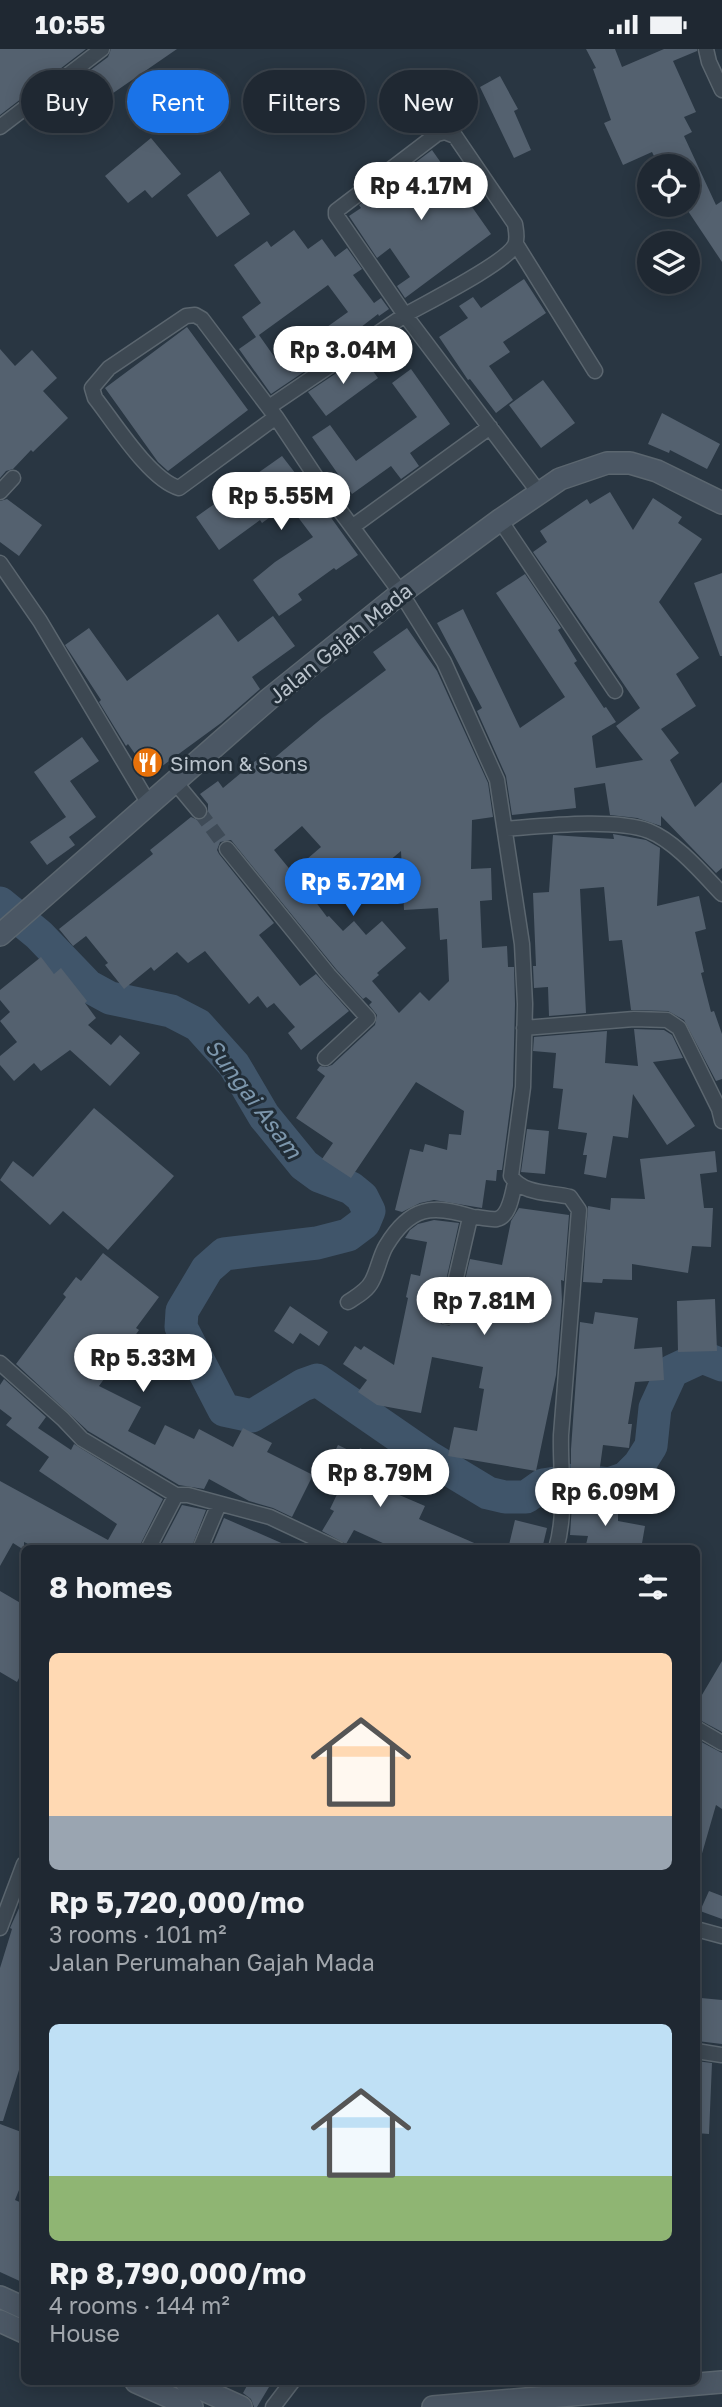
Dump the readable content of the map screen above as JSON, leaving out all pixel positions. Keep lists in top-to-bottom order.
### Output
{
  "streets": {
    "main road": ["Jalan Gajah Mada"]
  },
  "water": ["Sungai Asam"],
  "places": {
    "restaurant": ["Simon & Sons"]
  },
  "page": {
    "status": "10:55",
    "chip": [
      "Buy",
      "Rent",
      "Filters",
      "New"
    ],
    "price": [
      "Rp 4.17M",
      "Rp 3.04M",
      "Rp 5.55M",
      "Rp 5.72M",
      "Rp 7.81M",
      "Rp 5.33M",
      "Rp 8.79M",
      "Rp 6.09M"
    ],
    "heading": "8 homes",
    "list": [
      {
        "name": "Rp 5,720,000/mo",
        "note": "3 rooms · 101 m² · Jalan Perumahan Gajah Mada"
      },
      {
        "name": "Rp 8,790,000/mo",
        "note": "4 rooms · 144 m² · House"
      }
    ]
  }
}
